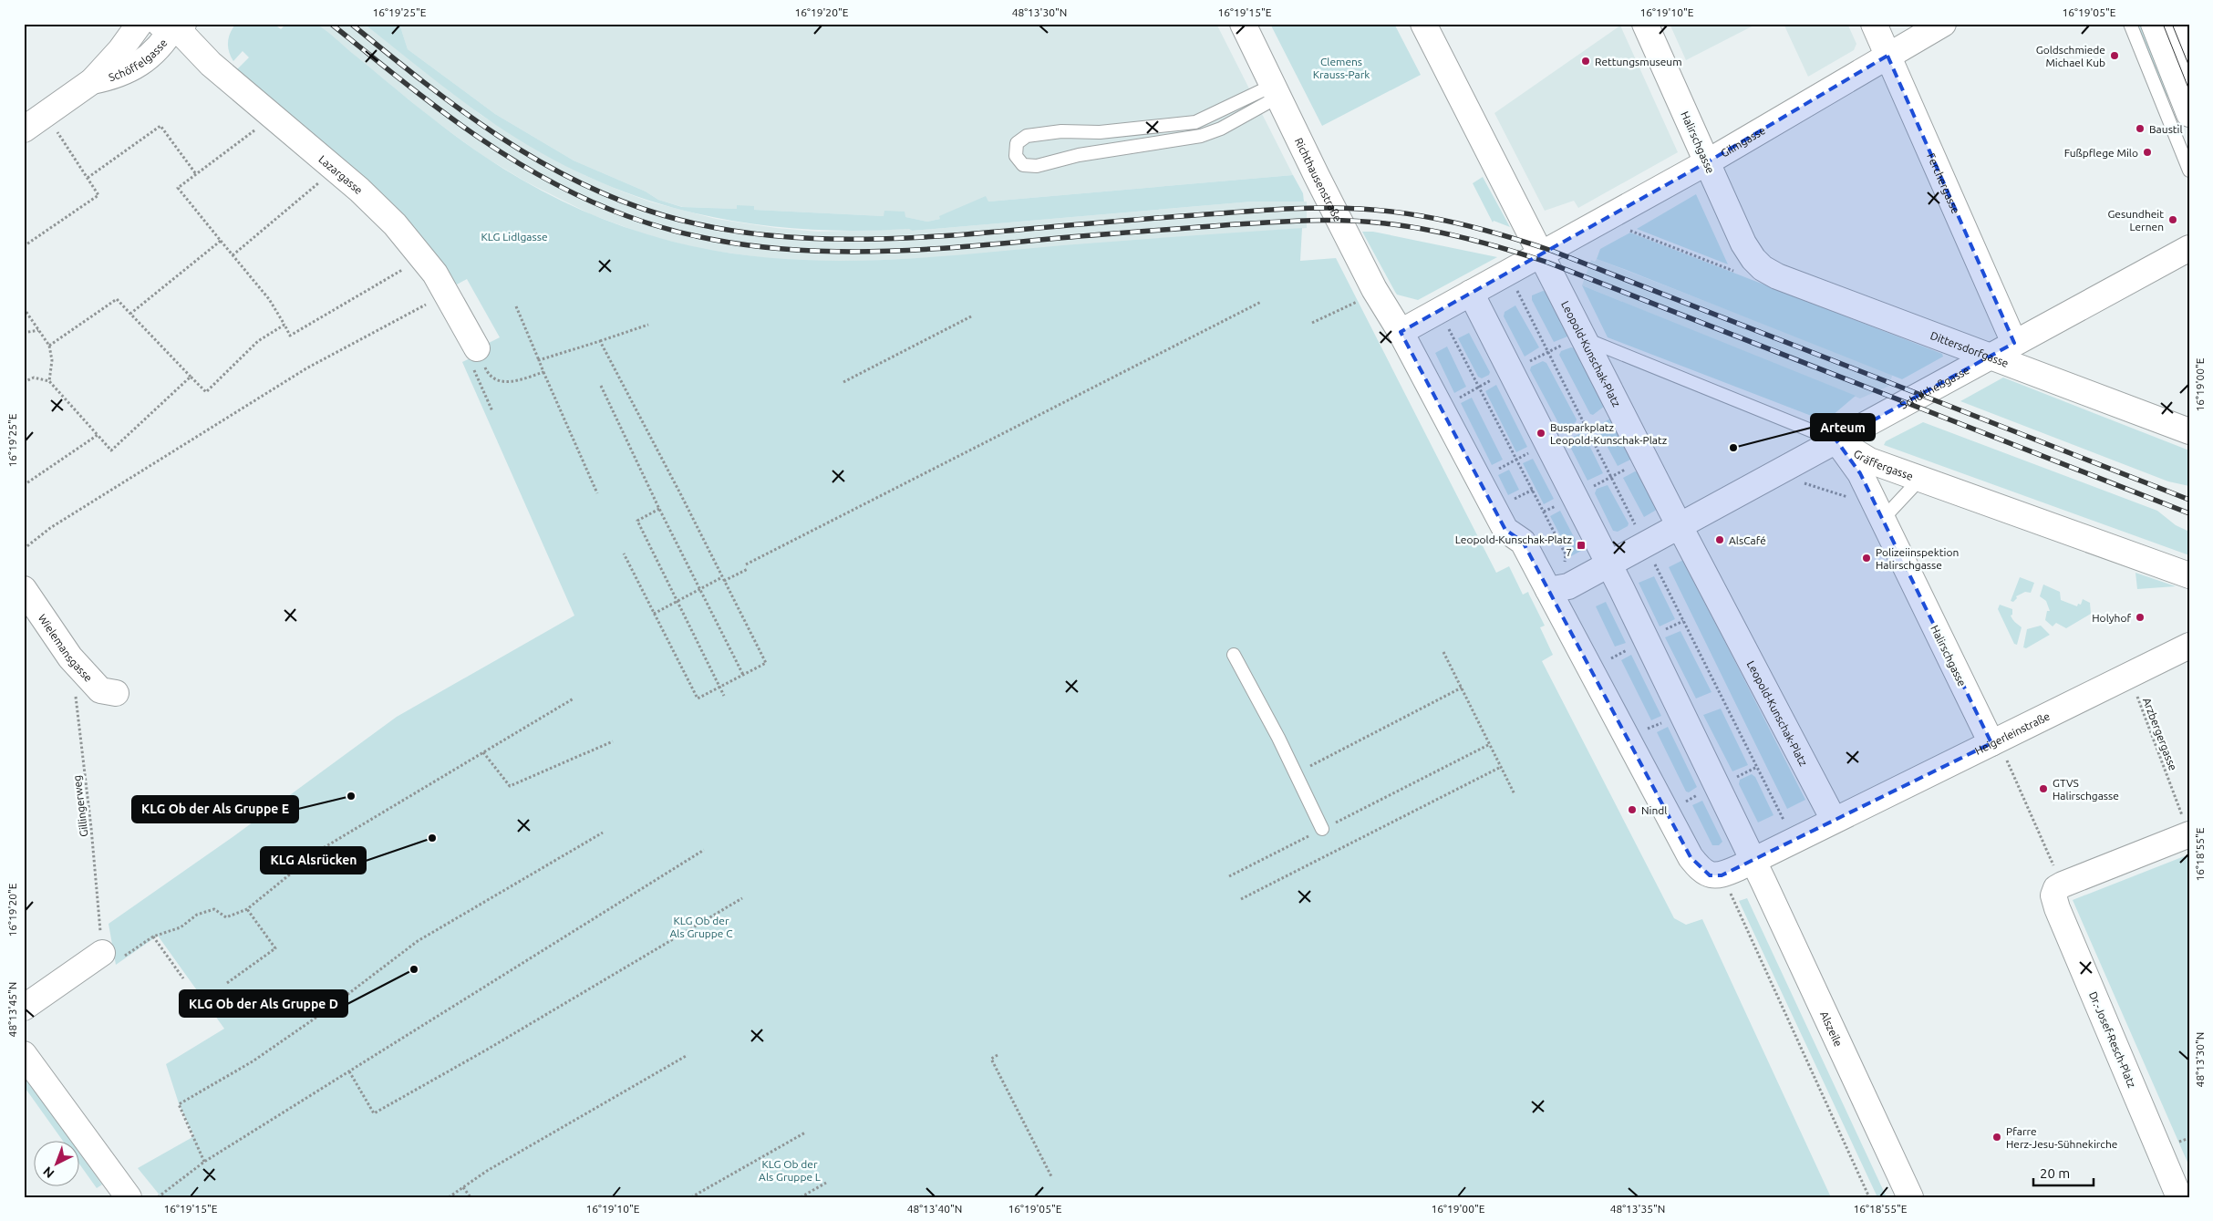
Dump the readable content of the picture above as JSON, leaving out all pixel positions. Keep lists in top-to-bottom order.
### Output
{
  "streets": {
    "street": [
      "Schöffelgasse",
      "Gilmgasse",
      "Halirschgasse",
      "Lazargasse",
      "Richthausenstraße",
      "Ferchergasse",
      "Dittersdorfgasse",
      "Leopold-Kunschak-Platz",
      "Schultheßgasse",
      "Gräffergasse",
      "Wielemansgasse",
      "Heigerleinstraße",
      "Alszeile",
      "Dr.-Josef-Resch-Platz"
    ],
    "path": ["Arzbergergasse", "Gillingerweg"]
  },
  "crossings": [
    ["Schöffelgasse", "Lazargasse"],
    ["Gilmgasse", "Halirschgasse"],
    ["Gilmgasse", "Ferchergasse"],
    ["Gilmgasse", "Leopold-Kunschak-Platz"],
    ["Halirschgasse", "Dittersdorfgasse"],
    ["Halirschgasse", "Schultheßgasse"],
    ["Halirschgasse", "Gräffergasse"],
    ["Halirschgasse", "Heigerleinstraße"],
    ["Ferchergasse", "Schultheßgasse"],
    ["Dittersdorfgasse", "Schultheßgasse"],
    ["Leopold-Kunschak-Platz", "Schultheßgasse"],
    ["Leopold-Kunschak-Platz", "Gräffergasse"],
    ["Leopold-Kunschak-Platz", "Heigerleinstraße"],
    ["Schultheßgasse", "Gräffergasse"],
    ["Heigerleinstraße", "Arzbergergasse"],
    ["Arzbergergasse", "Dr.-Josef-Resch-Platz"]
  ],
  "parks": [
    "Clemens Krauss-Park",
    "KLG Lidlgasse",
    "KLG Ob der Als Gruppe C",
    "KLG Ob der Als Gruppe L"
  ],
  "places": {
    "other": [
      "Goldschmiede Michael Kub",
      "Rettungsmuseum",
      "Baustil",
      "Fußpflege Milo",
      "Gesundheit Lernen",
      "Busparkplatz Leopold-Kunschak-Platz",
      "Arteum",
      "AlsCafé",
      "Polizeiinspektion Halirschgasse",
      "Holyhof",
      "GTVS Halirschgasse",
      "KLG Ob der Als Gruppe E",
      "Nindl",
      "KLG Alsrücken",
      "KLG Ob der Als Gruppe D",
      "Pfarre Herz-Jesu-Sühnekirche"
    ],
    "transit": ["Leopold-Kunschak-Platz 7"]
  },
  "scale_bar": "20 m",
  "north": "bottom left",
  "coordinates": [
    "16°19'25\"E",
    "16°19'20\"E",
    "48°13'30\"N",
    "16°19'15\"E",
    "16°19'10\"E",
    "16°19'05\"E",
    "16°19'00\"E",
    "16°18'55\"E",
    "48°13'45\"N",
    "48°13'40\"N",
    "48°13'35\"N"
  ]
}
